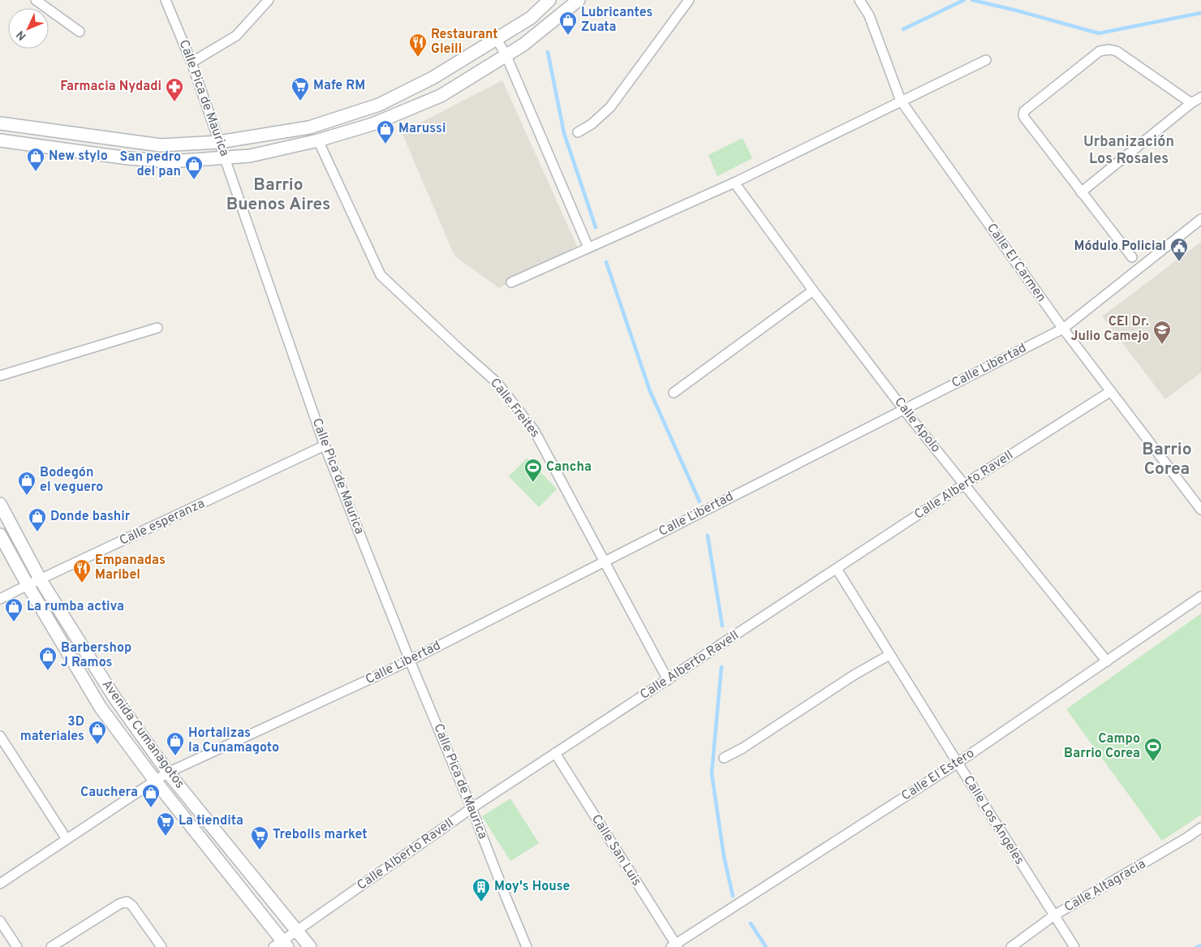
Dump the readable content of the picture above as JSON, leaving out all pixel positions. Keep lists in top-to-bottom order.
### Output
{
  "streets": {
    "street": [
      "Calle Pica de Maurica",
      "Calle El Carmen",
      "Calle Libertad",
      "Calle Freites",
      "Calle Apolo",
      "Calle Alberto Ravell",
      "Calle esperanza",
      "Avenida Cumanagotos",
      "Calle El Estero",
      "Calle Los Ángeles",
      "Calle San Luis",
      "Calle Altagracia"
    ]
  },
  "crossings": [
    ["Calle Pica de Maurica", "Calle Libertad"],
    ["Calle Pica de Maurica", "Calle Alberto Ravell"],
    ["Calle Pica de Maurica", "Calle esperanza"],
    ["Calle El Carmen", "Calle Libertad"],
    ["Calle El Carmen", "Calle Alberto Ravell"],
    ["Calle Libertad", "Calle Freites"],
    ["Calle Libertad", "Calle Apolo"],
    ["Calle Libertad", "Avenida Cumanagotos"],
    ["Calle Freites", "Calle Alberto Ravell"],
    ["Calle Apolo", "Calle Alberto Ravell"],
    ["Calle Apolo", "Calle El Estero"],
    ["Calle Alberto Ravell", "Avenida Cumanagotos"],
    ["Calle Alberto Ravell", "Calle Los Ángeles"],
    ["Calle Alberto Ravell", "Calle San Luis"],
    ["Calle esperanza", "Avenida Cumanagotos"],
    ["Calle El Estero", "Calle Los Ángeles"],
    ["Calle El Estero", "Calle San Luis"],
    ["Calle Los Ángeles", "Calle Altagracia"]
  ],
  "districts": ["Urbanización Los Rosales", "Barrio Buenos Aires", "Barrio Corea"],
  "places": {
    "shop": [
      "Lubricantes Zuata",
      "Marussi",
      "New stylo",
      "San pedro del pan",
      "Bodegón el veguero",
      "Donde bashir",
      "La rumba activa",
      "Barbershop J Ramos",
      "3D materiales",
      "Hortalizas la Cunamagoto",
      "Cauchera"
    ],
    "restaurant": ["Restaurant Gleili", "Empanadas Maribel"],
    "supermarket": ["Mafe RM", "La tiendita", "Trebolls market"],
    "pharmacy": ["Farmacia Nydadi"],
    "public building": ["Módulo Policial"],
    "school or university": ["CEI Dr. Julio Camejo"],
    "sports": ["Cancha", "Campo Barrio Corea"],
    "building": ["Moy's House"]
  },
  "north": "bottom left"
}
